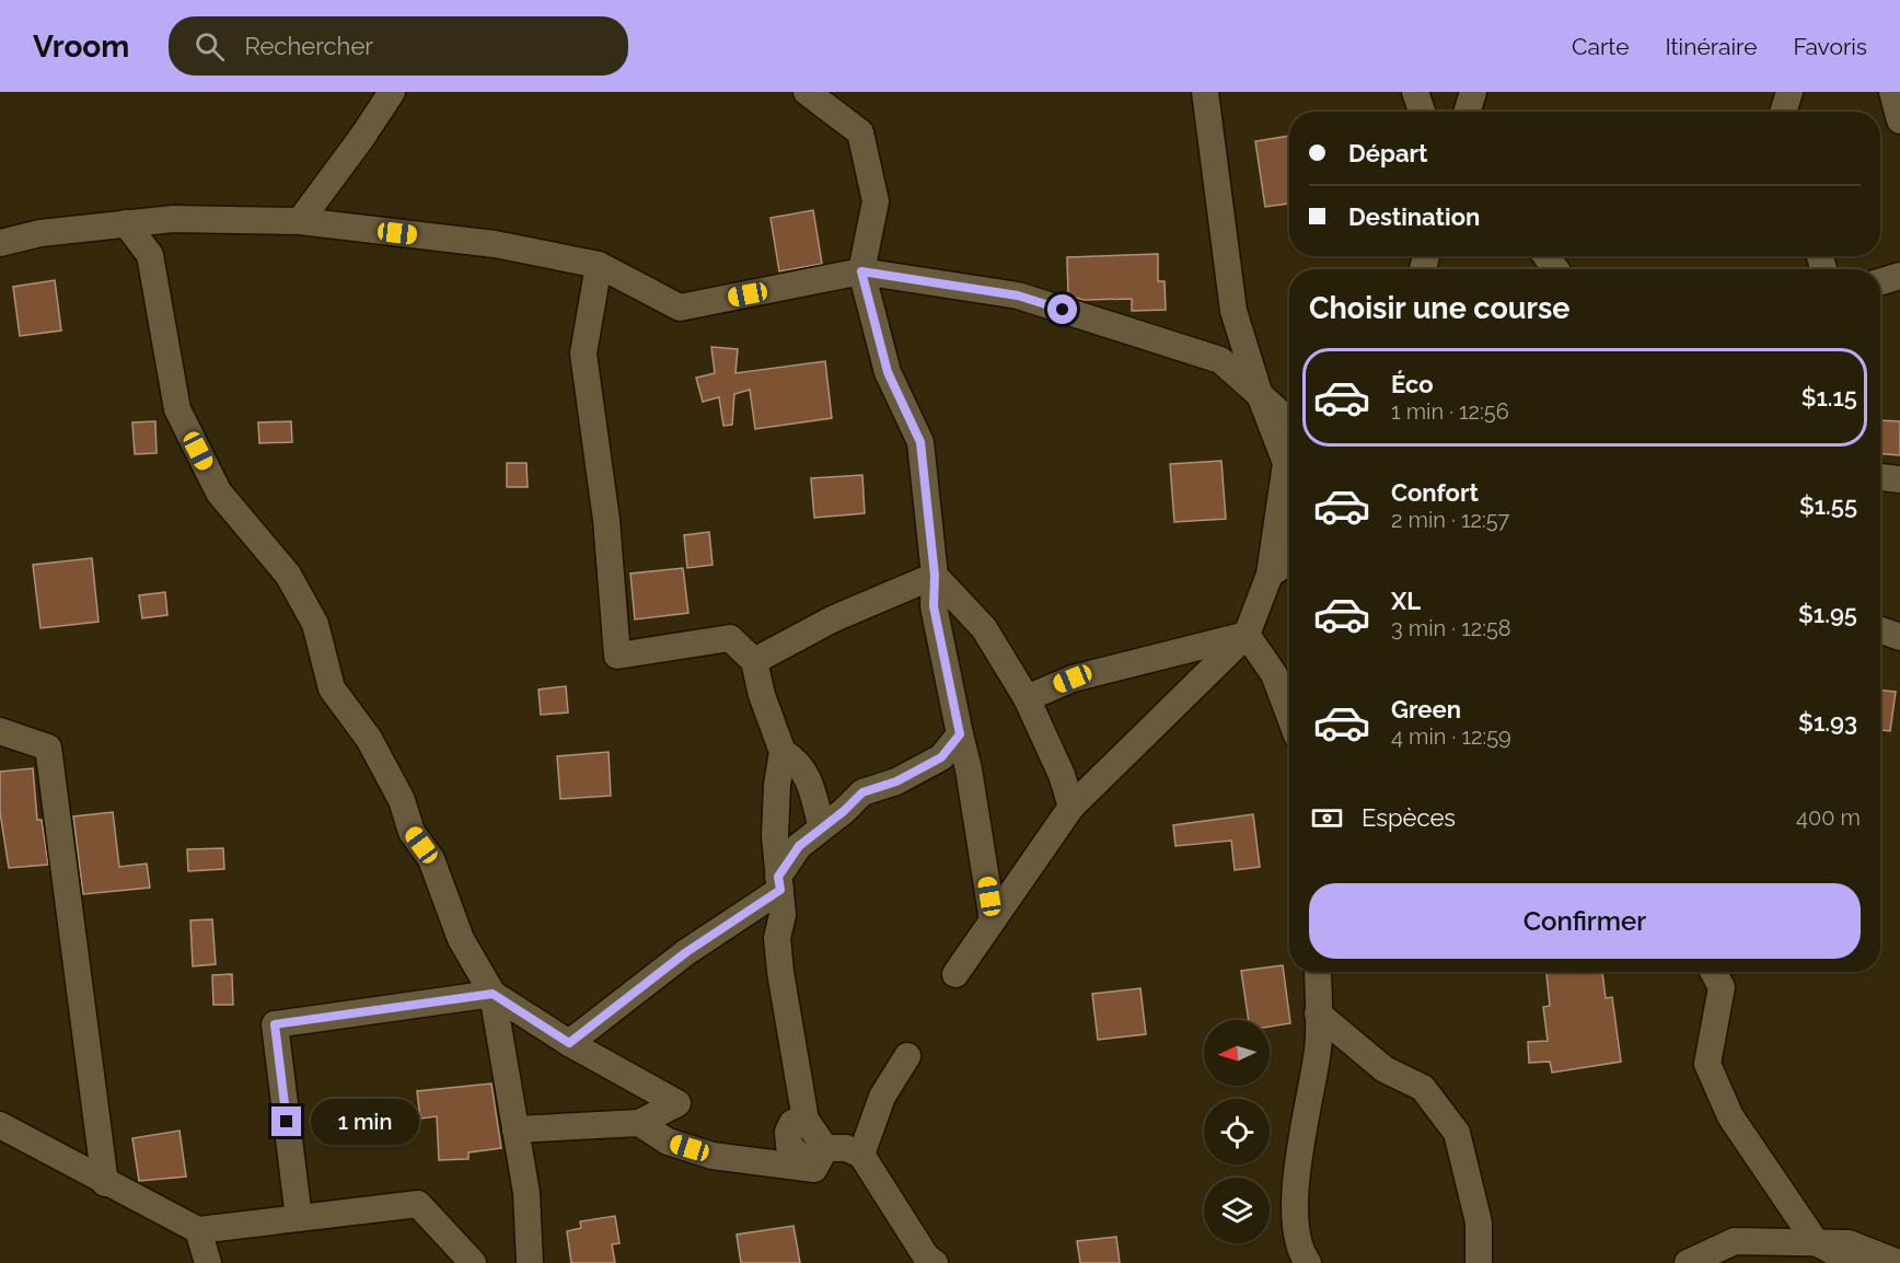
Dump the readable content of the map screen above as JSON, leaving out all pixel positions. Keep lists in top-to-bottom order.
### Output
{
  "north": "left",
  "page": {
    "header": "Vroom",
    "search": "Rechercher",
    "nav": ["Carte", "Itinéraire", "Favoris"],
    "banner": ["Départ", "Destination"],
    "heading": "Choisir une course",
    "list": [
      {
        "name": "Éco",
        "note": "1 min · 12:56",
        "value": "$1.15"
      },
      {
        "name": "Confort",
        "note": "2 min · 12:57",
        "value": "$1.55"
      },
      {
        "name": "XL",
        "note": "3 min · 12:58",
        "value": "$1.95"
      },
      {
        "name": "Green",
        "note": "4 min · 12:59",
        "value": "$1.93"
      }
    ],
    "pay": ["Espèces", "400 m"],
    "buttons": "Confirmer",
    "bubble": "1 min"
  }
}
